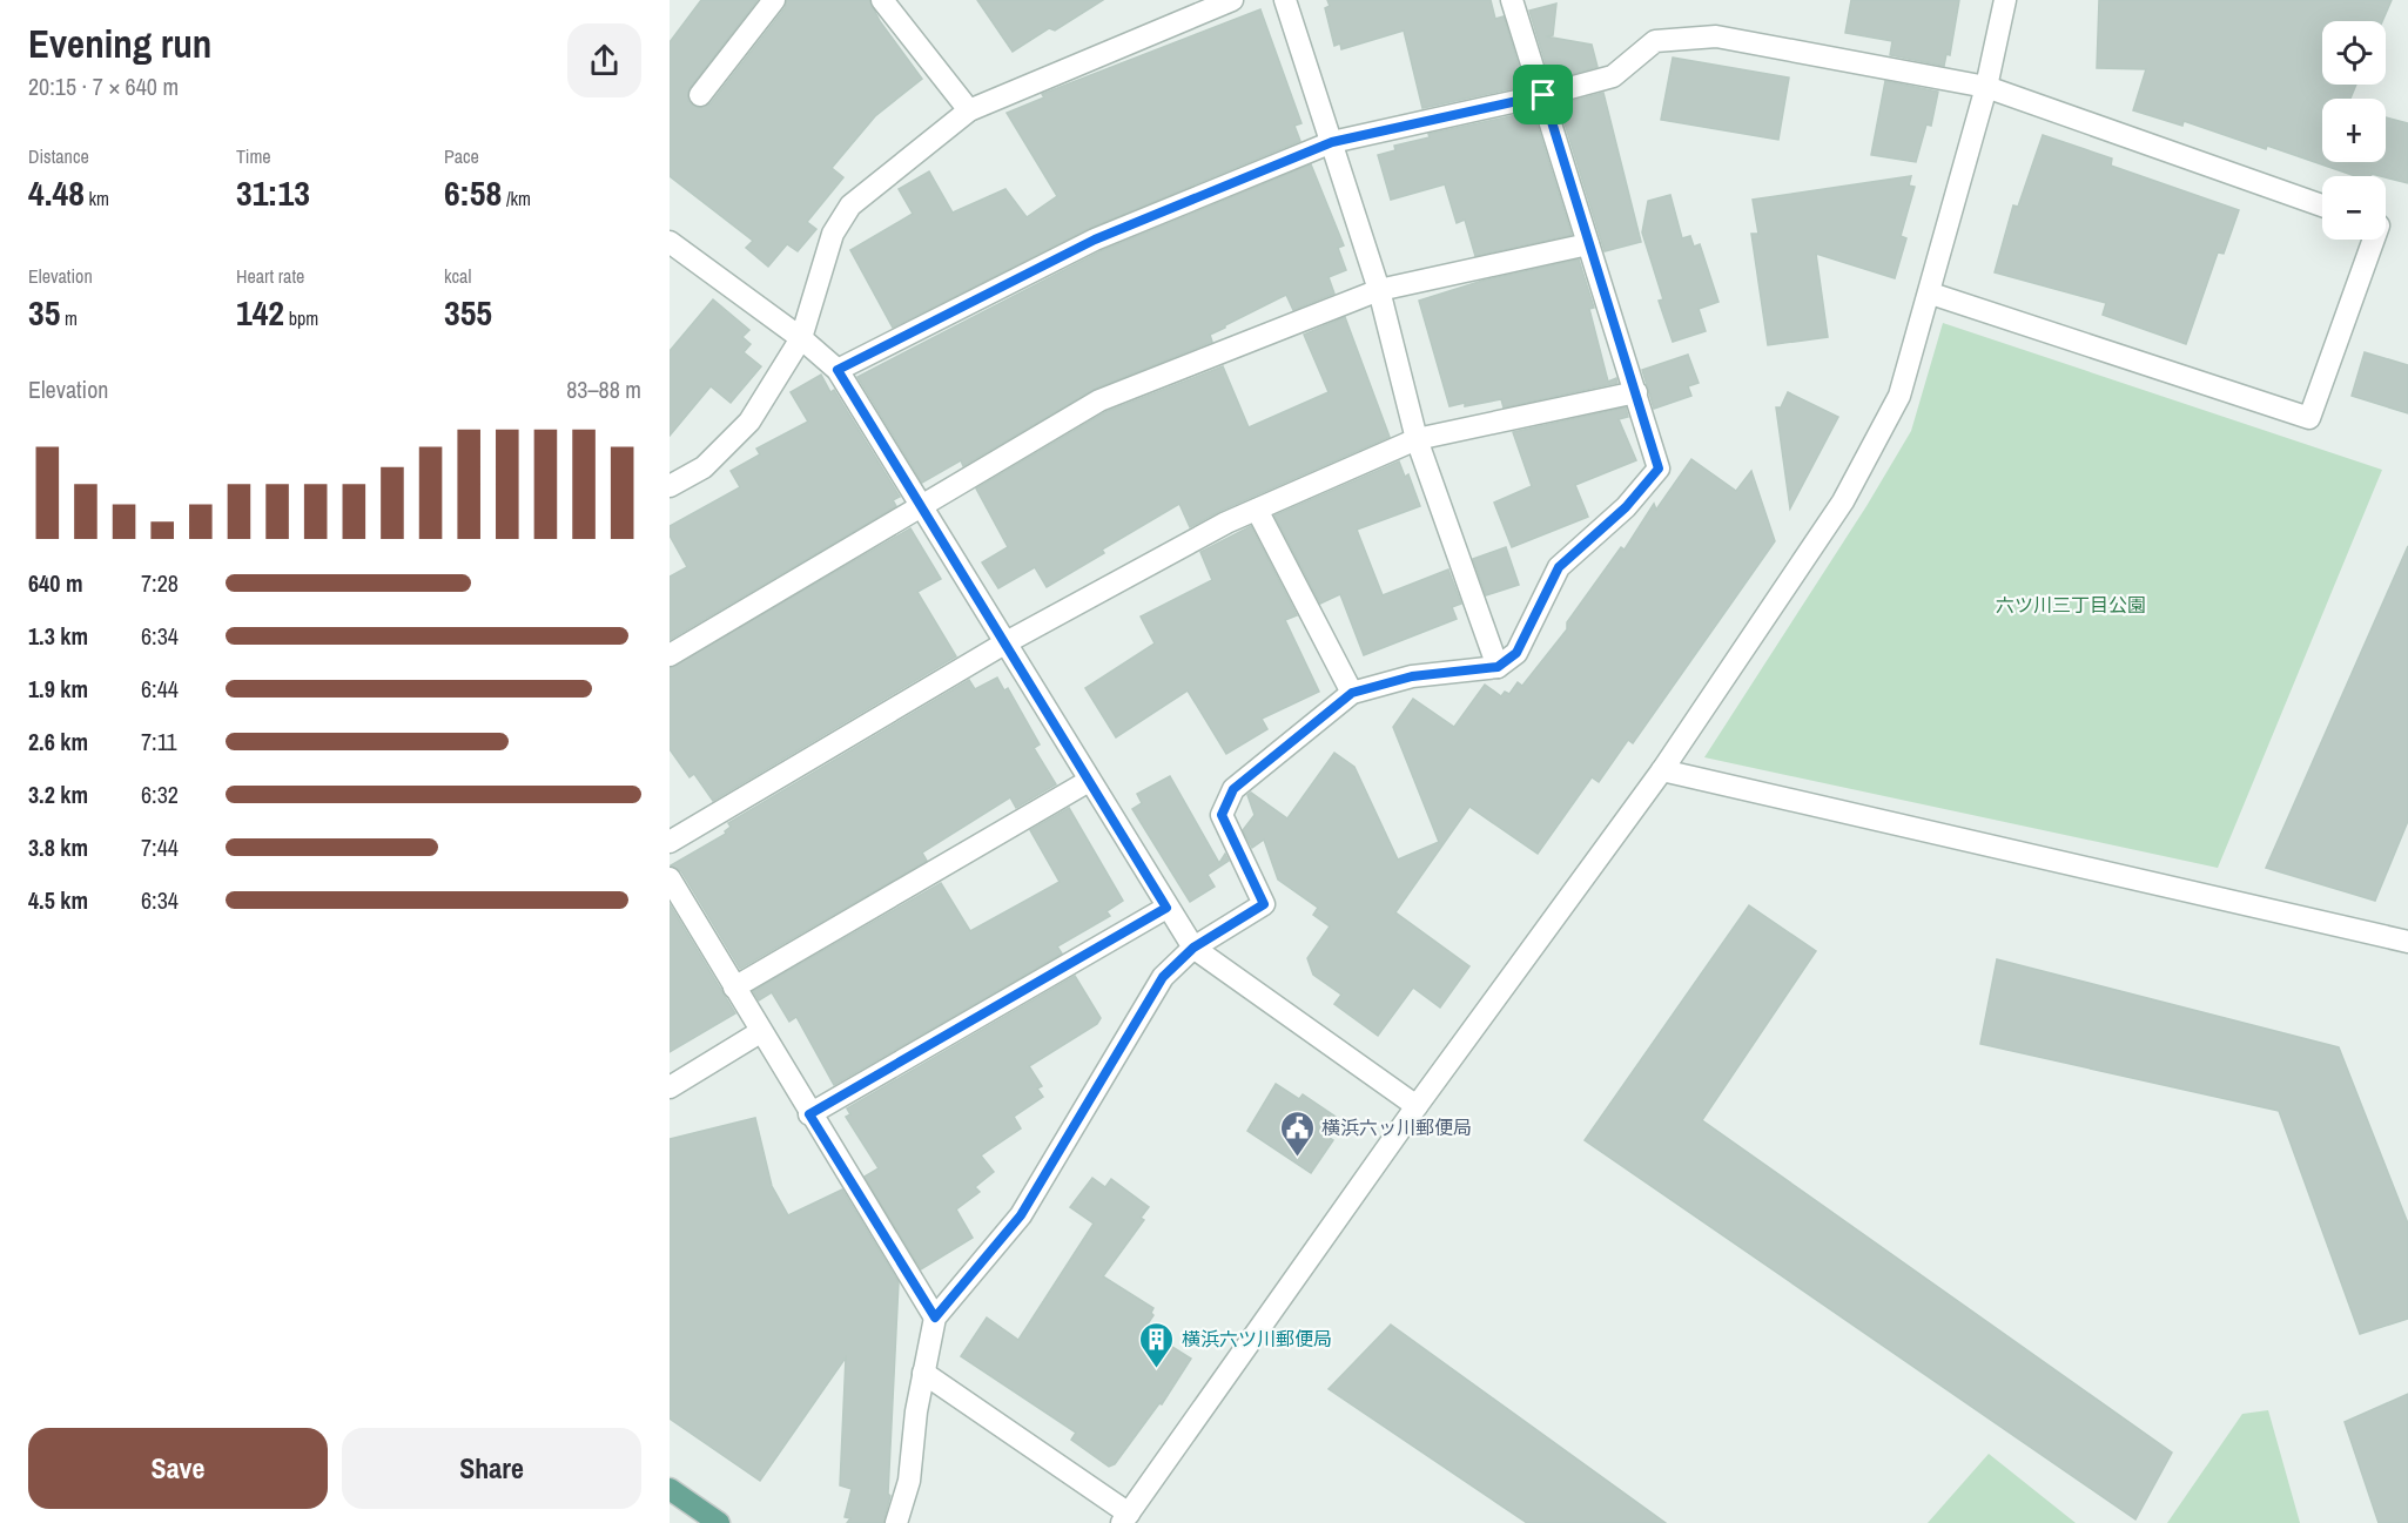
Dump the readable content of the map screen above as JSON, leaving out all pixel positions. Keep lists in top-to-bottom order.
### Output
{
  "parks": ["六ツ川三丁目公園"],
  "places": {
    "public building": ["横浜六ッ川郵便局"],
    "building": ["横浜六ツ川郵便局"]
  },
  "page": {
    "heading": ["Evening run", "20:15 · 7 × 640 m"],
    "map_buttons": ["+", "−"],
    "stats": [
      ["Distance", "4.48 km"],
      ["Time", "31:13"],
      ["Pace", "6:58 /km"],
      ["Elevation", "35 m"],
      ["Heart rate", "142 bpm"],
      ["kcal", "355"]
    ],
    "chart": ["Elevation", "83–88 m"],
    "list": [
      {
        "name": "640 m",
        "note": "7:28"
      },
      {
        "name": "1.3 km",
        "note": "6:34"
      },
      {
        "name": "1.9 km",
        "note": "6:44"
      },
      {
        "name": "2.6 km",
        "note": "7:11"
      },
      {
        "name": "3.2 km",
        "note": "6:32"
      },
      {
        "name": "3.8 km",
        "note": "7:44"
      },
      {
        "name": "4.5 km",
        "note": "6:34"
      }
    ],
    "buttons": ["Save", "Share"]
  }
}
